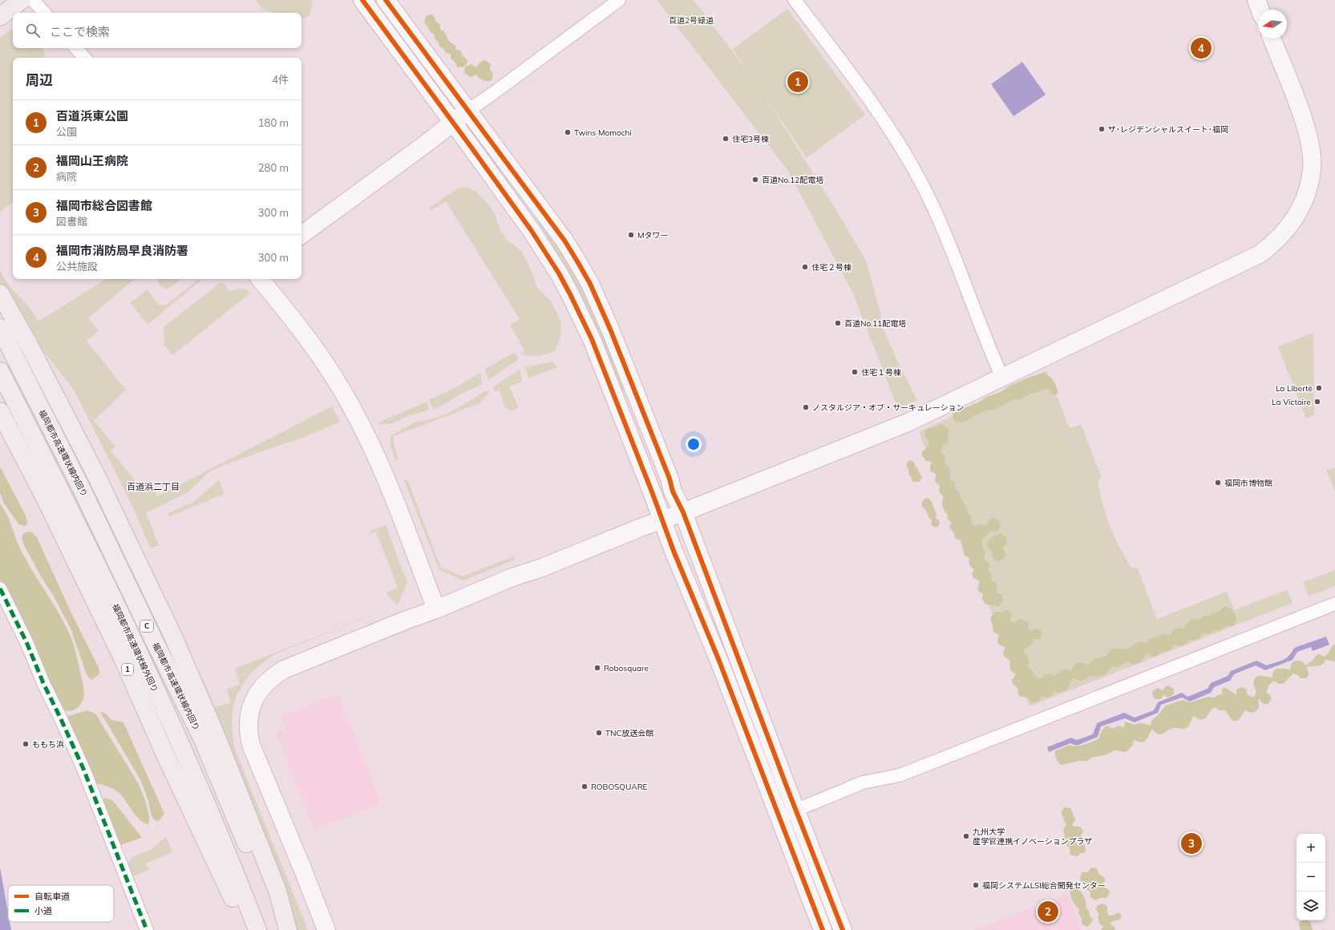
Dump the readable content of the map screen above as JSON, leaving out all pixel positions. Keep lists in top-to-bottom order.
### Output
{
  "streets": {
    "highway": [
      "福岡都市高速環状線内回り",
      "C",
      "福岡都市高速環状線外回り",
      "1"
    ]
  },
  "districts": ["百道浜二丁目"],
  "parks": ["百道2号緑道"],
  "places": [
    "ザ･レジデンシャルスイート･福岡",
    "Twins Momochi",
    "住宅3号棟",
    "百道No.12配電塔",
    "Mタワー",
    "住宅２号棟",
    "百道No.11配電塔",
    "住宅１号棟",
    "La Libertè",
    "La Victoire",
    "ノスタルジア・オブ・サーキュレーション",
    "福岡市博物館",
    "Robosquare",
    "TNC放送会館",
    "ももち浜",
    "ROBOSQUARE",
    "九州大学 産学官連携イノベーションプラザ",
    "福岡システムLSI総合開発センター"
  ],
  "legend": ["自転車道", "小道"],
  "north": "left",
  "page": {
    "search": "ここで検索",
    "pins": [
      "4",
      "1",
      "3",
      "2"
    ],
    "heading": ["周辺", "4件"],
    "list": [
      {
        "mark": "1",
        "name": "百道浜東公園",
        "note": "公園",
        "value": "180 m"
      },
      {
        "mark": "2",
        "name": "福岡山王病院",
        "note": "病院",
        "value": "280 m"
      },
      {
        "mark": "3",
        "name": "福岡市総合図書館",
        "note": "図書館",
        "value": "300 m"
      },
      {
        "mark": "4",
        "name": "福岡市消防局早良消防署",
        "note": "公共施設",
        "value": "300 m"
      }
    ],
    "map_buttons": ["+", "−"]
  }
}
